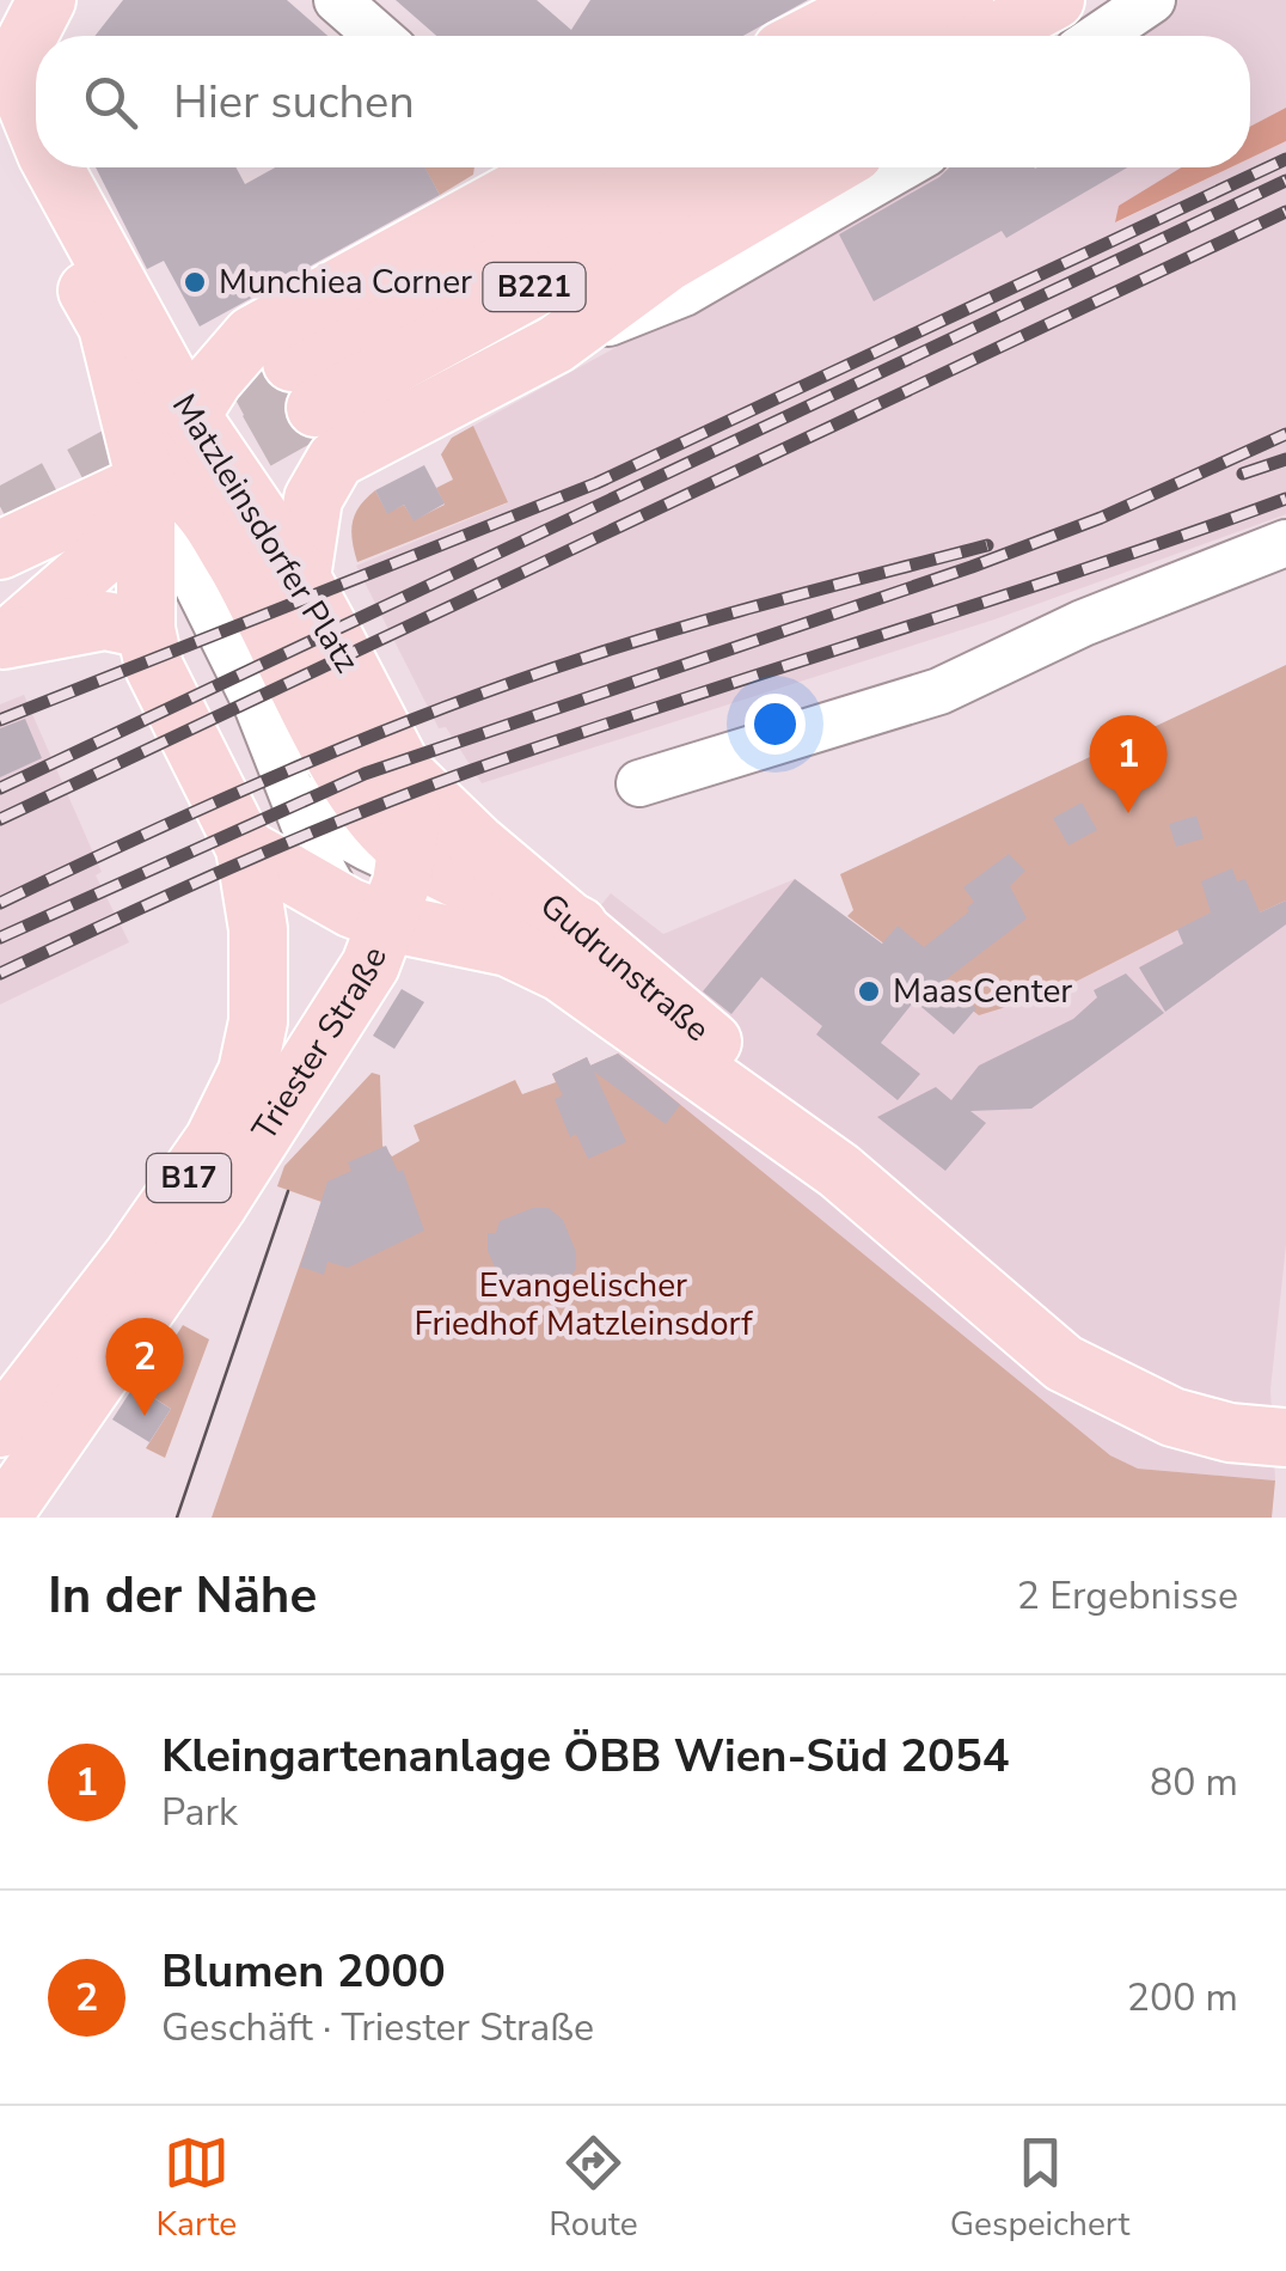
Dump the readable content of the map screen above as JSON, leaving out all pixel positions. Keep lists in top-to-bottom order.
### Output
{
  "streets": {
    "main road": [
      "B221",
      "Matzleinsdorfer Platz",
      "Gudrunstraße",
      "Triester Straße",
      "B17"
    ]
  },
  "crossings": [
    ["Matzleinsdorfer Platz", "Gudrunstraße"],
    ["Matzleinsdorfer Platz", "Triester Straße"],
    ["Matzleinsdorfer Platz", "B17"],
    ["Gudrunstraße", "Triester Straße"],
    ["Gudrunstraße", "B17"]
  ],
  "parks": ["Evangelischer Friedhof Matzleinsdorf"],
  "places": ["Munchiea Corner", "MaasCenter"],
  "page": {
    "search": "Hier suchen",
    "pins": ["1", "2"],
    "heading": ["In der Nähe", "2 Ergebnisse"],
    "list": [
      {
        "mark": "1",
        "name": "Kleingartenanlage ÖBB Wien-Süd 2054",
        "note": "Park",
        "value": "80 m"
      },
      {
        "mark": "2",
        "name": "Blumen 2000",
        "note": "Geschäft · Triester Straße",
        "value": "200 m"
      }
    ],
    "nav": ["Karte", "Route", "Gespeichert"]
  }
}
